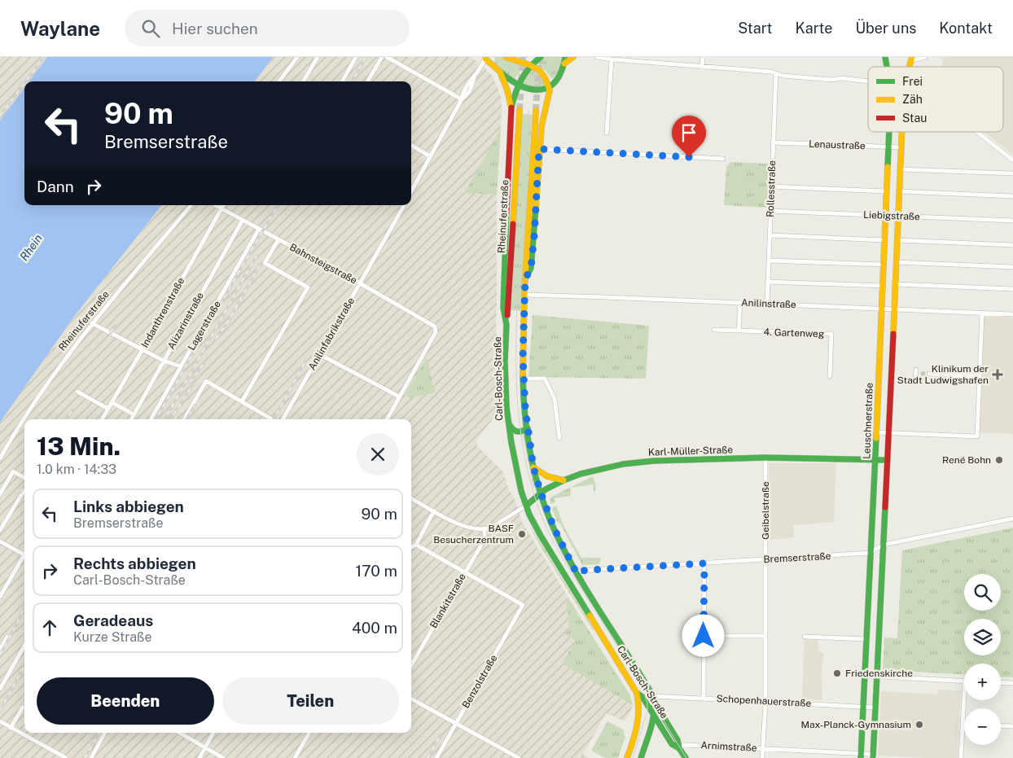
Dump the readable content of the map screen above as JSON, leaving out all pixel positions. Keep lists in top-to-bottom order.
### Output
{
  "streets": {
    "main road": [
      "Rheinuferstraße",
      "Carl-Bosch-Straße",
      "Leuschnerstraße",
      "Karl-Müller-Straße"
    ],
    "street": [
      "Lenaustraße",
      "Rollesstraße",
      "Liebigstraße",
      "Bahnsteigstraße",
      "Anilinstraße",
      "Indanthrenstraße",
      "Alizarinstraße",
      "Lagerstraße",
      "4. Gartenweg",
      "Anilinfabrikstraße",
      "Geibelstraße",
      "Bremserstraße",
      "Blankitstraße",
      "Benzolstraße",
      "Schopenhauerstraße",
      "Arnimstraße"
    ]
  },
  "crossings": [
    ["Lenaustraße", "Rollesstraße"],
    ["Lenaustraße", "Leuschnerstraße"],
    ["Rollesstraße", "Liebigstraße"],
    ["Rollesstraße", "Anilinstraße"],
    ["Liebigstraße", "Leuschnerstraße"],
    ["Rheinuferstraße", "Carl-Bosch-Straße"],
    ["Bahnsteigstraße", "Indanthrenstraße"],
    ["Bahnsteigstraße", "Alizarinstraße"],
    ["Bahnsteigstraße", "Lagerstraße"],
    ["Bahnsteigstraße", "Anilinfabrikstraße"],
    ["Anilinstraße", "Carl-Bosch-Straße"],
    ["Anilinstraße", "Leuschnerstraße"],
    ["Carl-Bosch-Straße", "Karl-Müller-Straße"],
    ["Carl-Bosch-Straße", "Bremserstraße"],
    ["Carl-Bosch-Straße", "Schopenhauerstraße"],
    ["Carl-Bosch-Straße", "Arnimstraße"],
    ["Leuschnerstraße", "Karl-Müller-Straße"],
    ["Leuschnerstraße", "Bremserstraße"],
    ["Leuschnerstraße", "Schopenhauerstraße"],
    ["Leuschnerstraße", "Arnimstraße"],
    ["Karl-Müller-Straße", "Geibelstraße"],
    ["Karl-Müller-Straße", "Blankitstraße"],
    ["Geibelstraße", "Bremserstraße"],
    ["Geibelstraße", "Schopenhauerstraße"],
    ["Geibelstraße", "Arnimstraße"],
    ["Blankitstraße", "Benzolstraße"]
  ],
  "water": ["Rhein"],
  "places": {
    "health": ["Klinikum der Stadt Ludwigshafen"],
    "other": [
      "René Bohn",
      "BASF Besucherzentrum",
      "Friedenskirche",
      "Max-Planck-Gymnasium"
    ]
  },
  "legend": ["Frei", "Zäh", "Stau"],
  "page": {
    "header": "Waylane",
    "search": "Hier suchen",
    "nav": [
      "Start",
      "Karte",
      "Über uns",
      "Kontakt"
    ],
    "turn": ["90 m", "Bremserstraße"],
    "then": "Dann",
    "heading": ["13 Min.", "1.0 km · 14:33"],
    "list": [
      {
        "name": "Links abbiegen",
        "note": "Bremserstraße",
        "value": "90 m"
      },
      {
        "name": "Rechts abbiegen",
        "note": "Carl-Bosch-Straße",
        "value": "170 m"
      },
      {
        "name": "Geradeaus",
        "note": "Kurze Straße",
        "value": "400 m"
      }
    ],
    "map_buttons": ["+", "−"],
    "buttons": ["Beenden", "Teilen"]
  }
}
